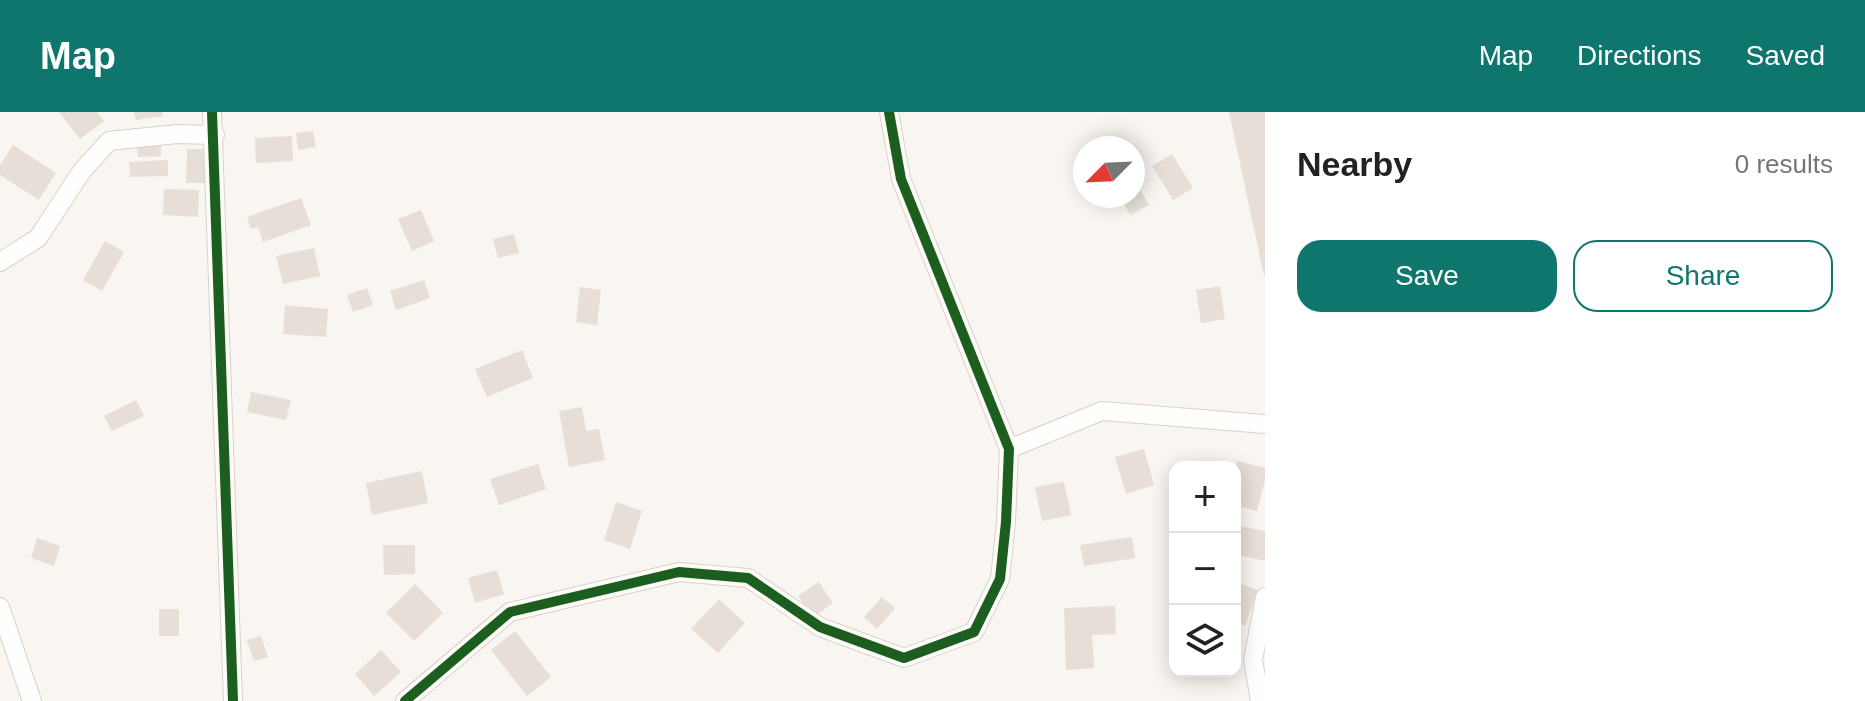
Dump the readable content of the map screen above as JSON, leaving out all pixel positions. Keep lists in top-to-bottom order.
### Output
{
  "north": "bottom left",
  "page": {
    "header": "Map",
    "nav": ["Map", "Directions", "Saved"],
    "heading": ["Nearby", "0 results"],
    "buttons": ["Save", "Share"],
    "map_buttons": ["+", "−"]
  }
}
